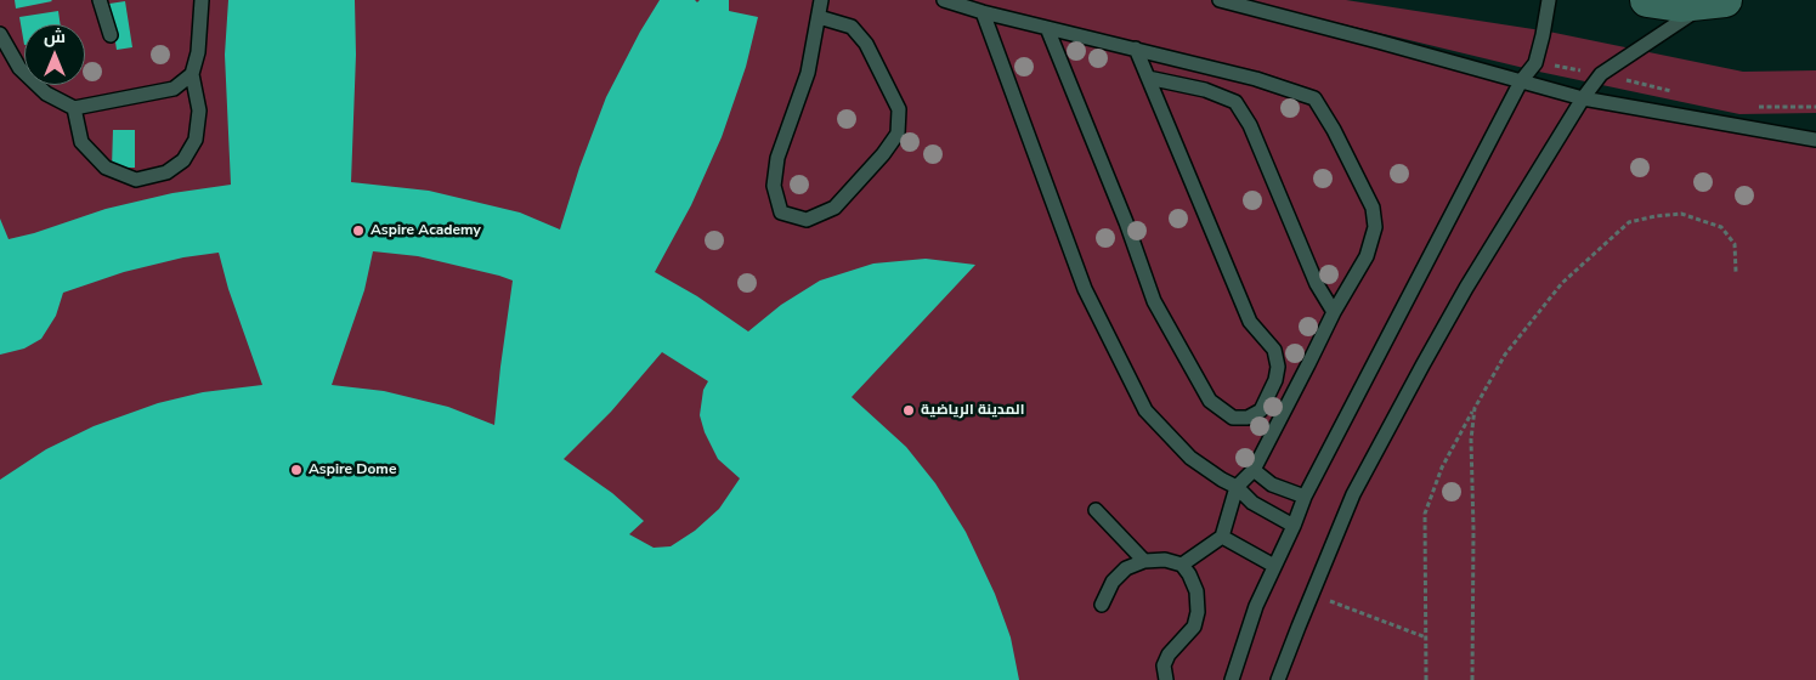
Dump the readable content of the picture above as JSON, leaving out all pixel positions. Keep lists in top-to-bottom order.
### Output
{
  "places": ["Aspire Academy", "المدينة الرياضية", "Aspire Dome"],
  "north": "top"
}
